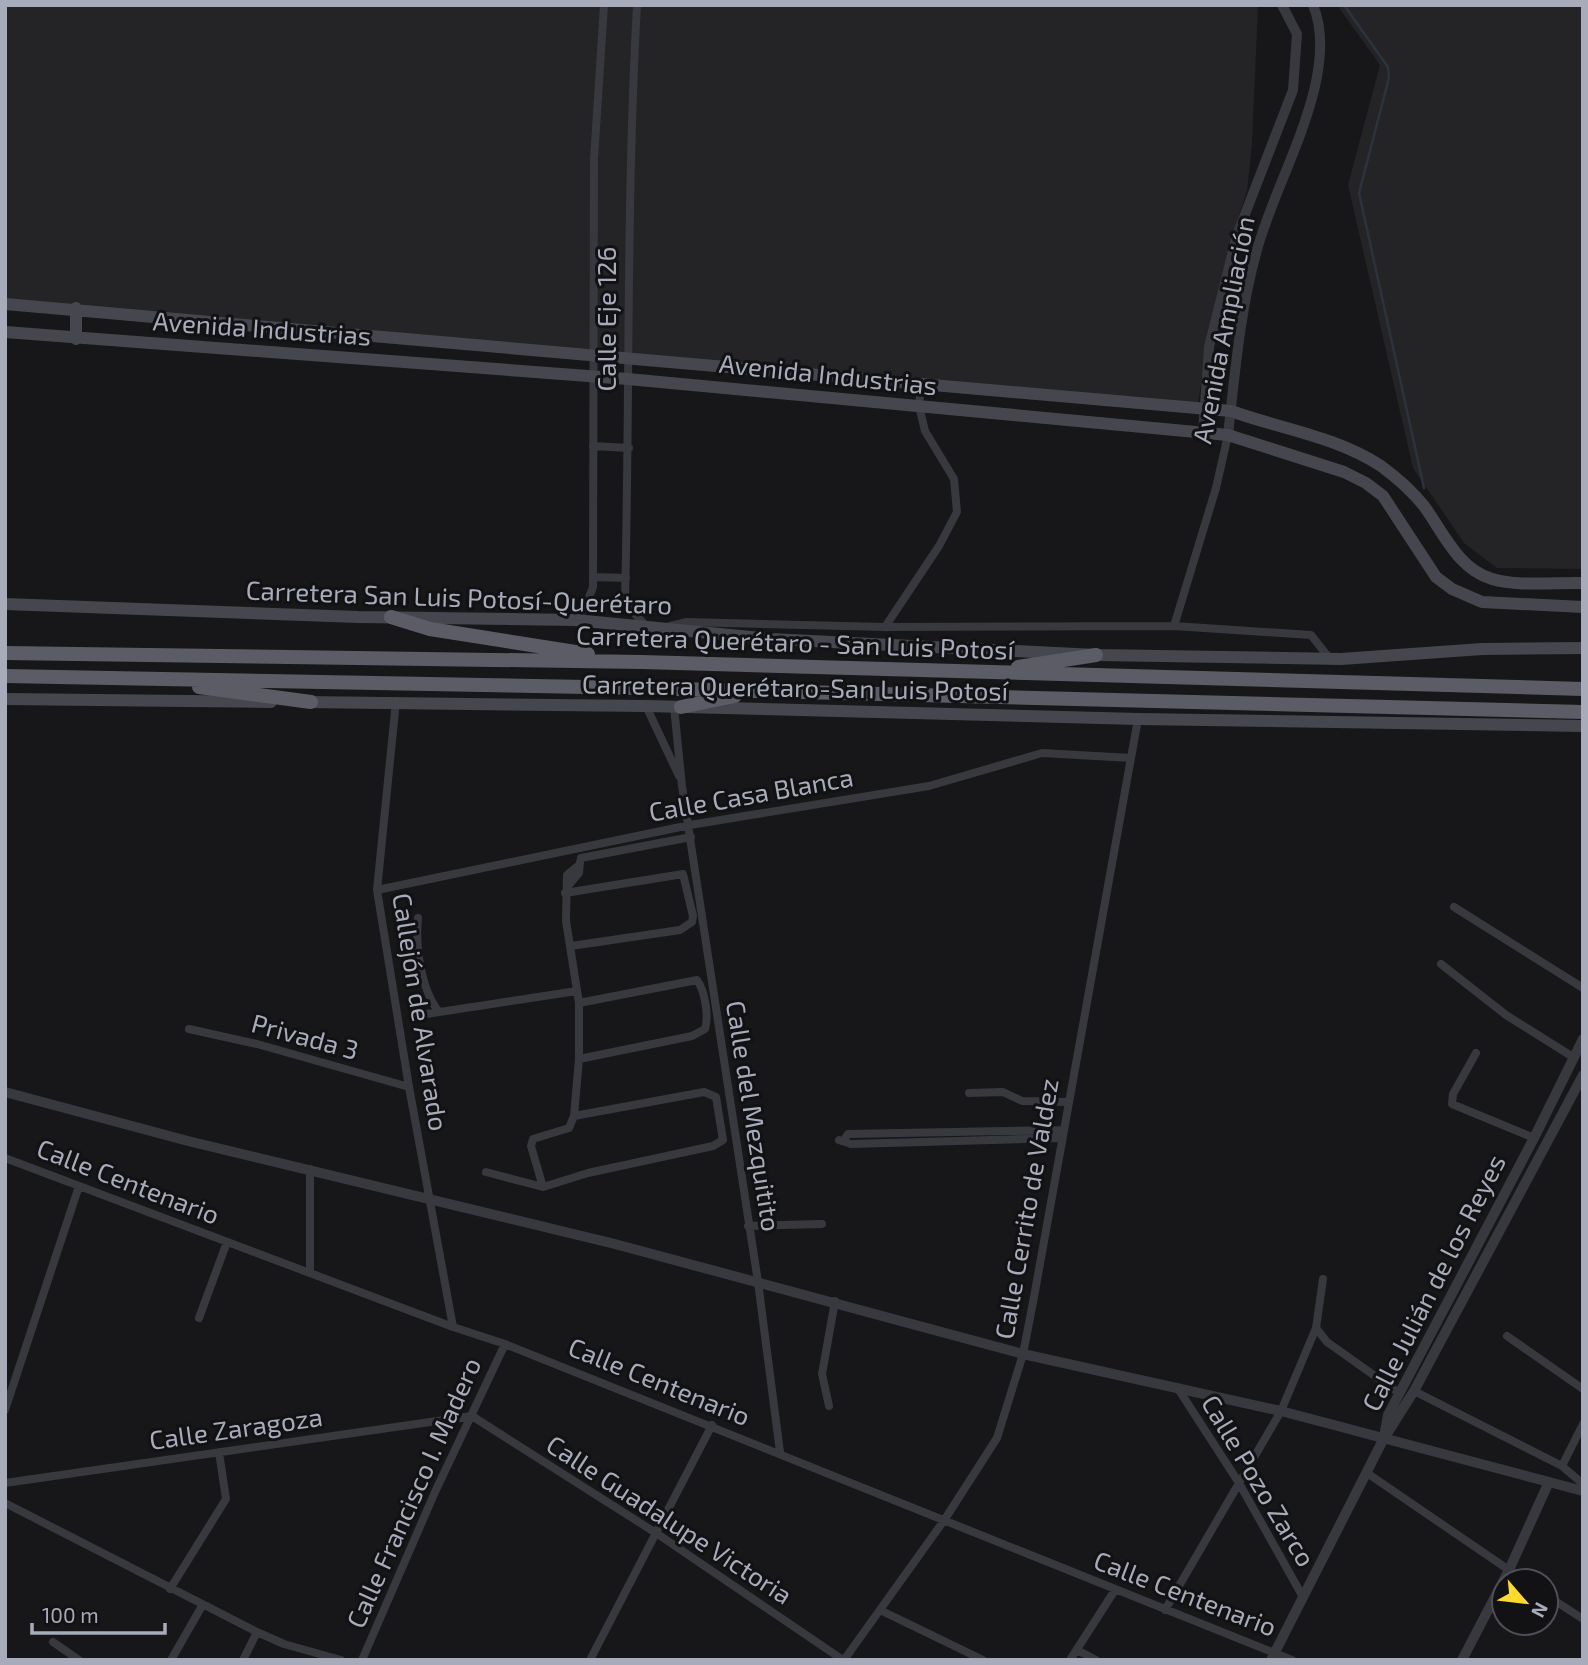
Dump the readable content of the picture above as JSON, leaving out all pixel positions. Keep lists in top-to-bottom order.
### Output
{
  "streets": {
    "highway": ["Carretera Querétaro - San Luis Potosí"],
    "main road": ["Avenida Industrias", "Carretera San Luis Potosí-Querétaro", "Carretera Querétaro-San Luis Potosí"],
    "street": [
      "Calle Eje 126",
      "Avenida Ampliación",
      "Calle Casa Blanca",
      "Callejón de Alvarado",
      "Privada 3",
      "Calle del Mezquitito",
      "Calle Centenario",
      "Calle Cerrito de Valdez",
      "Calle Julián de los Reyes",
      "Calle Zaragoza",
      "Calle Pozo Zarco",
      "Calle Francisco I. Madero",
      "Calle Guadalupe Victoria"
    ]
  },
  "crossings": [
    ["Calle Eje 126", "Avenida Industrias"],
    ["Calle Eje 126", "Carretera San Luis Potosí-Querétaro"],
    ["Avenida Industrias", "Avenida Ampliación"],
    ["Carretera Querétaro-San Luis Potosí", "Callejón de Alvarado"],
    ["Carretera Querétaro-San Luis Potosí", "Calle del Mezquitito"],
    ["Carretera Querétaro-San Luis Potosí", "Calle Cerrito de Valdez"],
    ["Calle Casa Blanca", "Callejón de Alvarado"],
    ["Calle Casa Blanca", "Calle del Mezquitito"],
    ["Calle Casa Blanca", "Calle Cerrito de Valdez"],
    ["Callejón de Alvarado", "Privada 3"],
    ["Callejón de Alvarado", "Calle Centenario"],
    ["Calle del Mezquitito", "Calle Centenario"],
    ["Calle Centenario", "Calle Cerrito de Valdez"],
    ["Calle Centenario", "Calle Francisco I. Madero"],
    ["Calle Cerrito de Valdez", "Calle Guadalupe Victoria"],
    ["Calle Zaragoza", "Calle Francisco I. Madero"],
    ["Calle Zaragoza", "Calle Guadalupe Victoria"],
    ["Calle Francisco I. Madero", "Calle Guadalupe Victoria"]
  ],
  "scale_bar": "100 m",
  "north": "bottom right"
}
